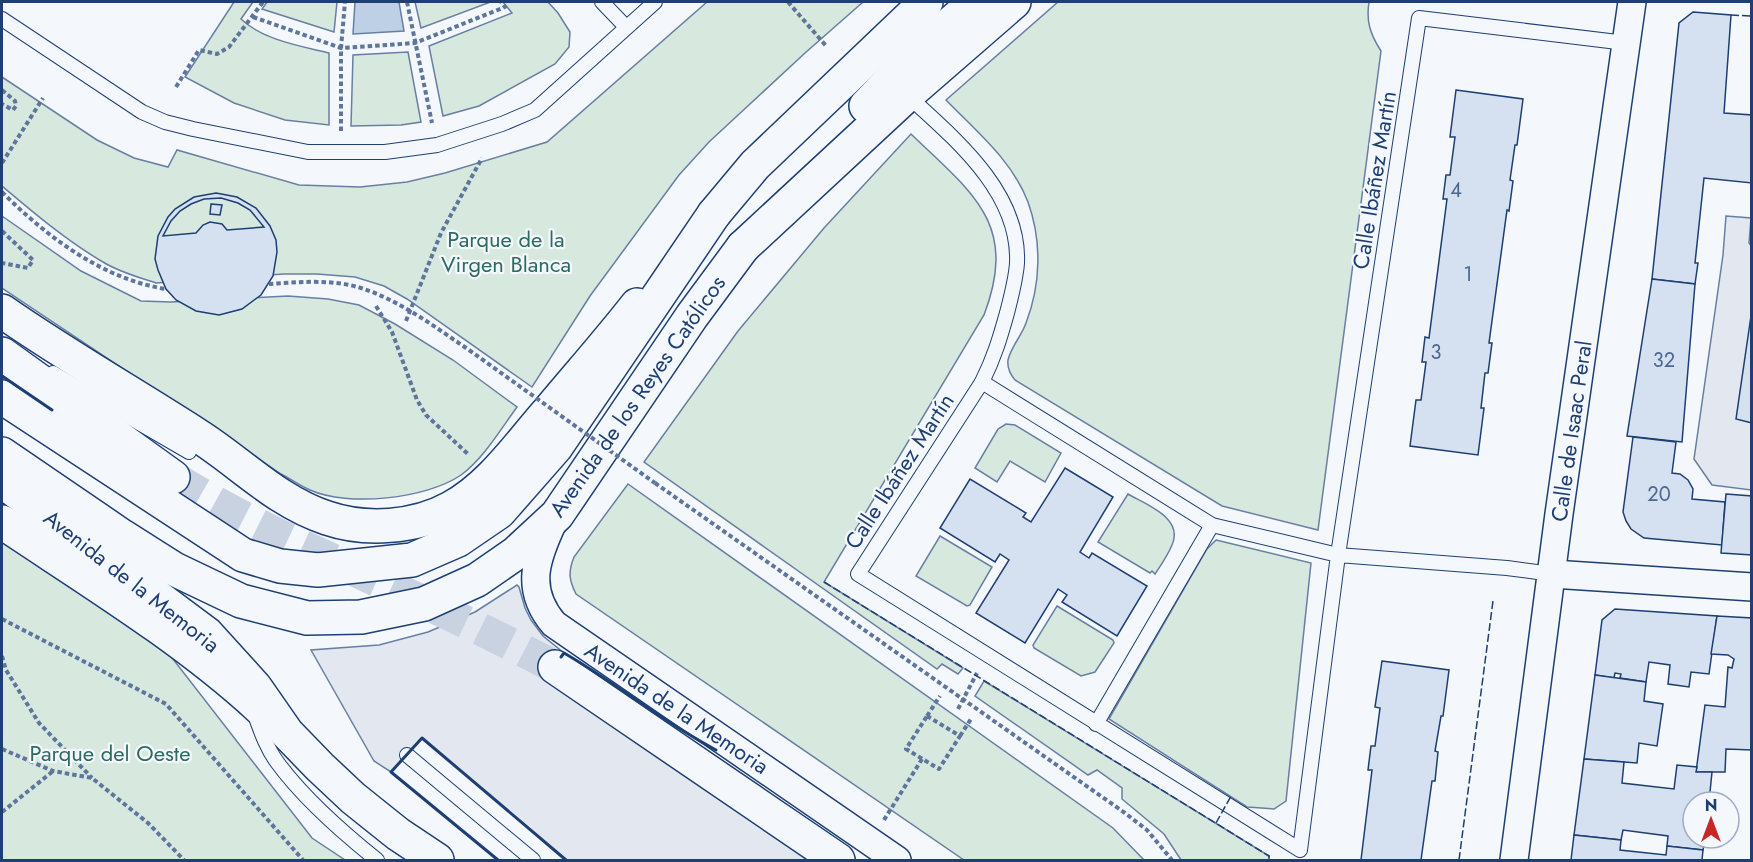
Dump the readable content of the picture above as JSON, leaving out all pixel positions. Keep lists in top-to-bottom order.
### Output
{
  "streets": {
    "main road": ["Avenida de los Reyes Católicos", "Avenida de la Memoria"],
    "street": ["Calle de Isaac Peral"],
    "lane": ["Calle Ibáñez Martín"]
  },
  "crossings": [
    ["Calle Ibáñez Martín", "Calle de Isaac Peral"],
    ["Avenida de los Reyes Católicos", "Avenida de la Memoria"]
  ],
  "parks": ["Parque de la Virgen Blanca", "Parque del Oeste"],
  "house_numbers": [
    "4",
    "1",
    "3",
    "32",
    "20"
  ],
  "north": "top"
}
